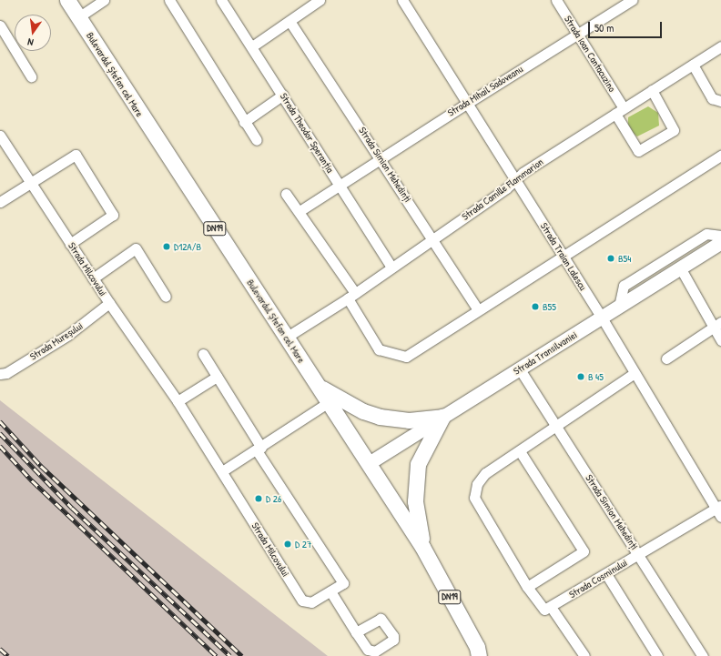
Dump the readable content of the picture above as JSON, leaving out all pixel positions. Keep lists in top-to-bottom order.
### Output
{
  "streets": {
    "main road": ["Bulevardul Ștefan cel Mare", "DN19", "Strada Transilvaniei"],
    "street": [
      "Strada Ioan Cantacuzino",
      "Strada Mihail Sadoveanu",
      "Strada Theodor Speranția",
      "Strada Simion Mehedinți",
      "Strada Camille Flammarion",
      "Strada Traian Lalescu",
      "Strada Milcovului",
      "Strada Mureșului",
      "Strada Cosminului"
    ]
  },
  "crossings": [
    ["Strada Ioan Cantacuzino", "Strada Mihail Sadoveanu"],
    ["Strada Ioan Cantacuzino", "Strada Camille Flammarion"],
    ["Bulevardul Ștefan cel Mare", "Strada Camille Flammarion"],
    ["Bulevardul Ștefan cel Mare", "Strada Transilvaniei"],
    ["Strada Mihail Sadoveanu", "Strada Theodor Speranția"],
    ["Strada Mihail Sadoveanu", "Strada Simion Mehedinți"],
    ["Strada Mihail Sadoveanu", "Strada Traian Lalescu"],
    ["Strada Theodor Speranția", "Strada Camille Flammarion"],
    ["Strada Simion Mehedinți", "Strada Camille Flammarion"],
    ["Strada Simion Mehedinți", "Strada Transilvaniei"],
    ["Strada Simion Mehedinți", "Strada Cosminului"],
    ["Strada Camille Flammarion", "Strada Traian Lalescu"],
    ["Strada Traian Lalescu", "Strada Transilvaniei"],
    ["Strada Traian Lalescu", "Strada Cosminului"],
    ["Strada Milcovului", "Strada Mureșului"]
  ],
  "places": [
    "D12A/B",
    "B54",
    "B55",
    "B 45",
    "D 26",
    "D 27"
  ],
  "scale_bar": "50 m",
  "north": "bottom"
}
